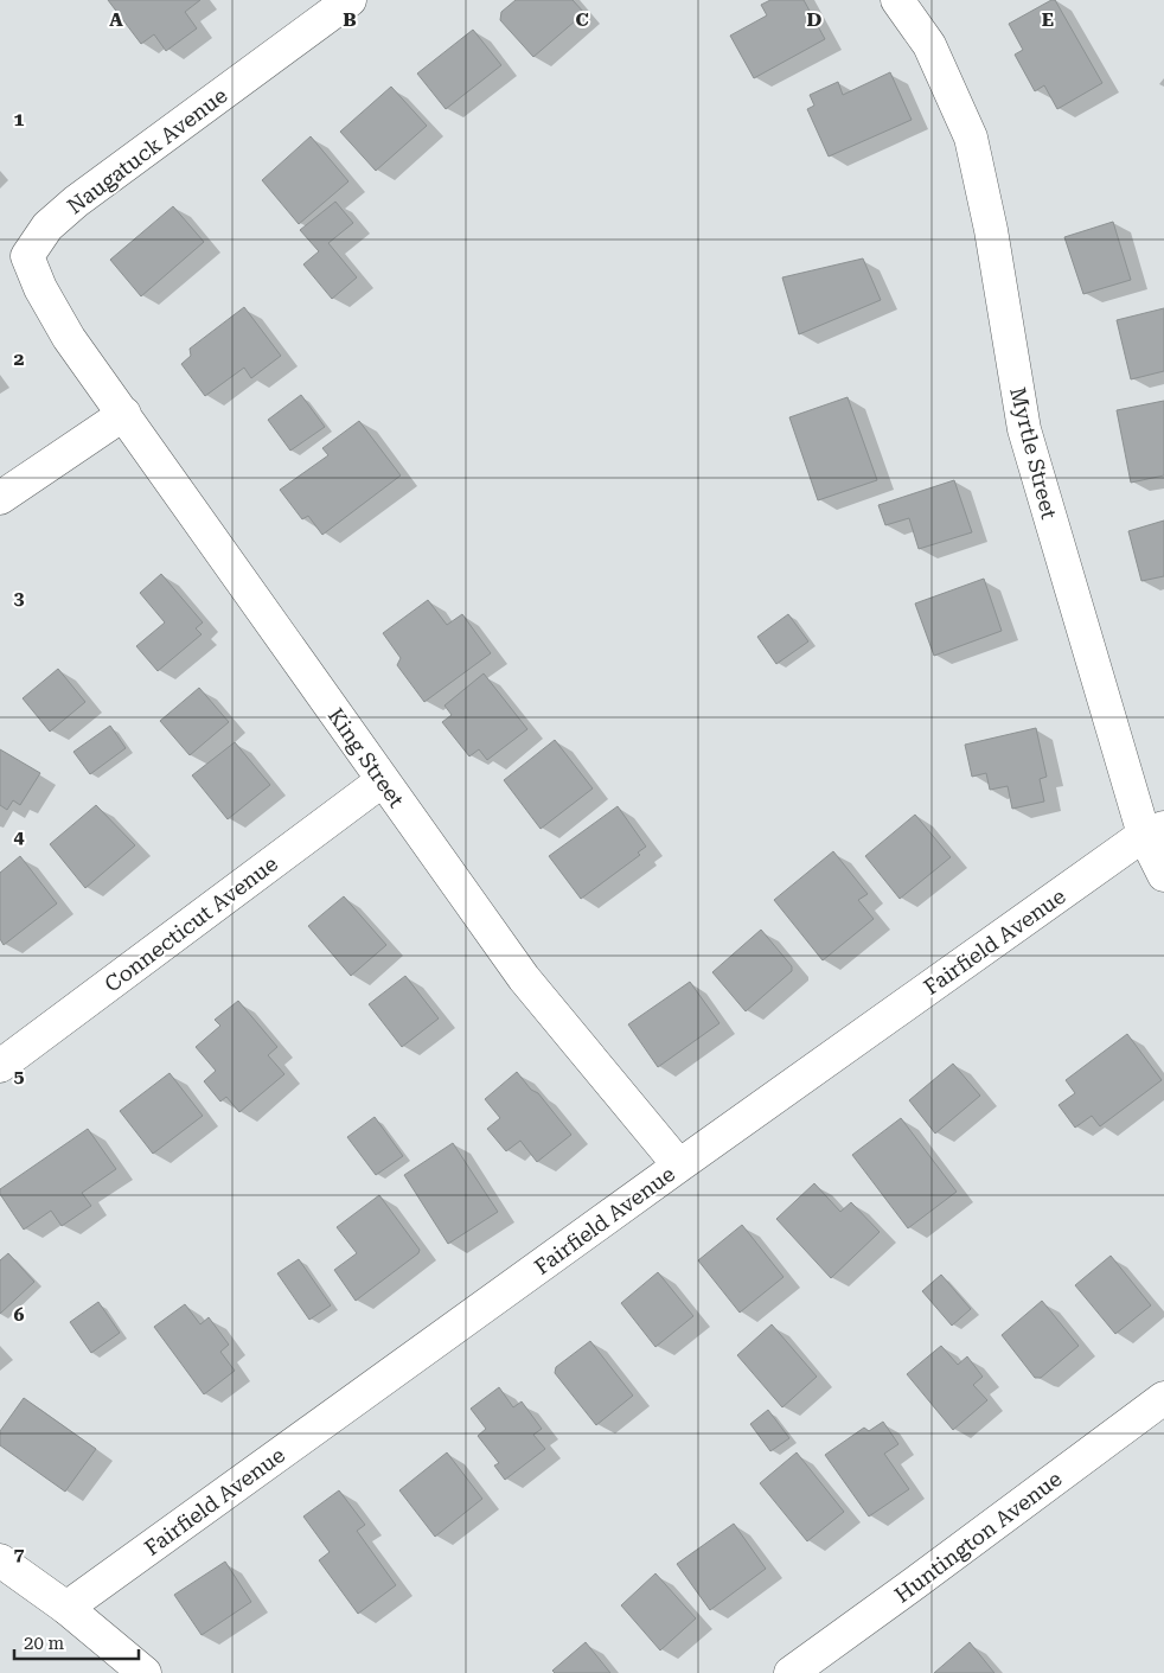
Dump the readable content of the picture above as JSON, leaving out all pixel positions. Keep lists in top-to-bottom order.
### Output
{
  "streets": {
    "street": [
      "Naugatuck Avenue",
      "Myrtle Street",
      "King Street",
      "Connecticut Avenue",
      "Fairfield Avenue",
      "Huntington Avenue"
    ]
  },
  "crossings": [
    ["Naugatuck Avenue", "King Street"],
    ["Myrtle Street", "Fairfield Avenue"],
    ["King Street", "Connecticut Avenue"],
    ["King Street", "Fairfield Avenue"]
  ],
  "scale_bar": "20 m",
  "grid": {
    "columns": [
      "A",
      "B",
      "C",
      "D",
      "E"
    ],
    "rows": [
      "1",
      "2",
      "3",
      "4",
      "5",
      "6",
      "7"
    ]
  }
}
